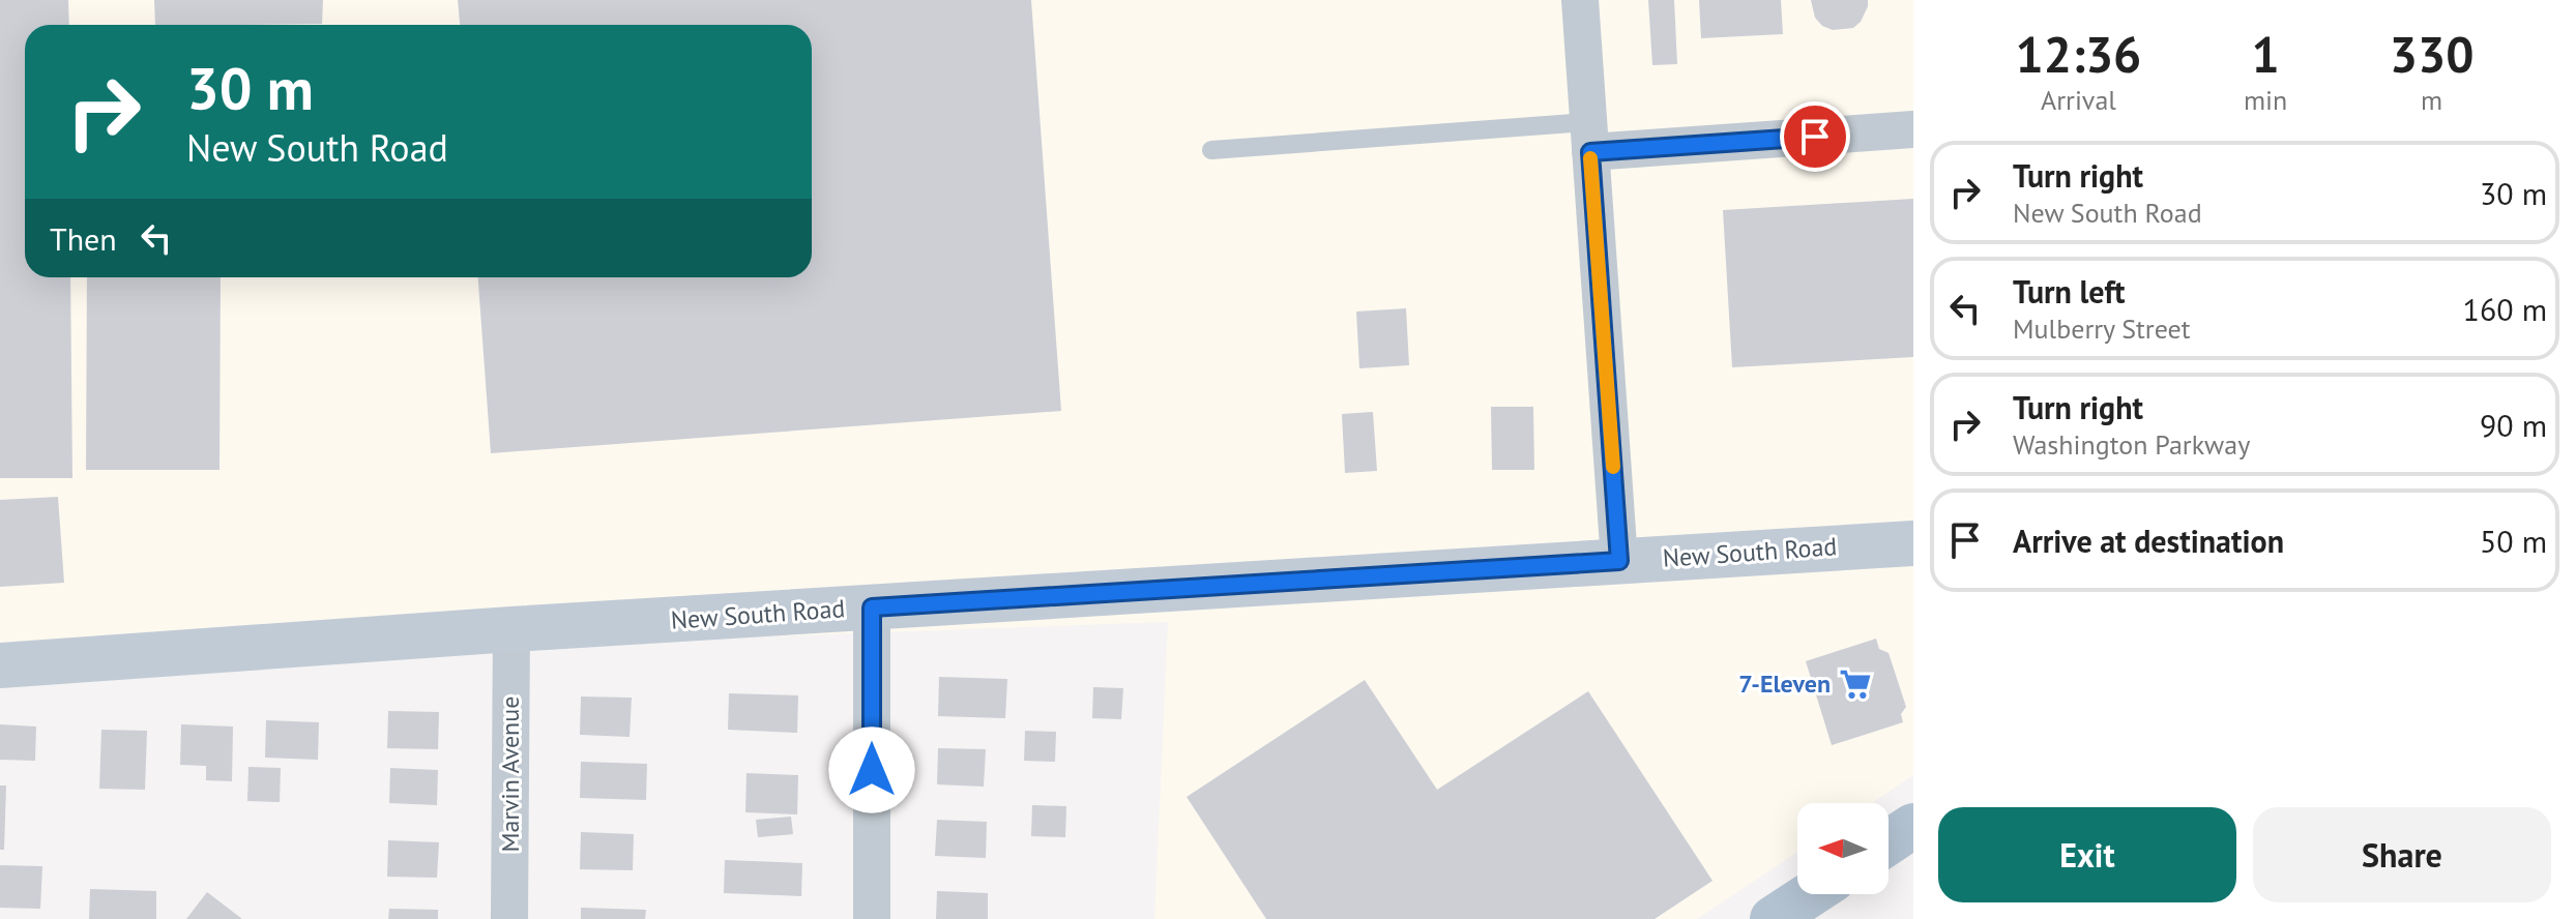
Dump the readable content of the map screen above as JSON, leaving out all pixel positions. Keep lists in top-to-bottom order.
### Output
{
  "streets": {
    "street": ["New South Road", "Marvin Avenue"]
  },
  "crossings": [
    ["New South Road", "Marvin Avenue"]
  ],
  "places": {
    "supermarket": ["7-Eleven"]
  },
  "north": "left",
  "page": {
    "eta": [
      "12:36",
      "Arrival",
      "1",
      "min",
      "330",
      "m"
    ],
    "turn": ["30 m", "New South Road"],
    "list": [
      {
        "name": "Turn right",
        "note": "New South Road",
        "value": "30 m"
      },
      {
        "name": "Turn left",
        "note": "Mulberry Street",
        "value": "160 m"
      },
      {
        "name": "Turn right",
        "note": "Washington Parkway",
        "value": "90 m"
      },
      {
        "name": "Arrive at destination",
        "value": "50 m"
      }
    ],
    "then": "Then",
    "buttons": ["Exit", "Share"]
  }
}
